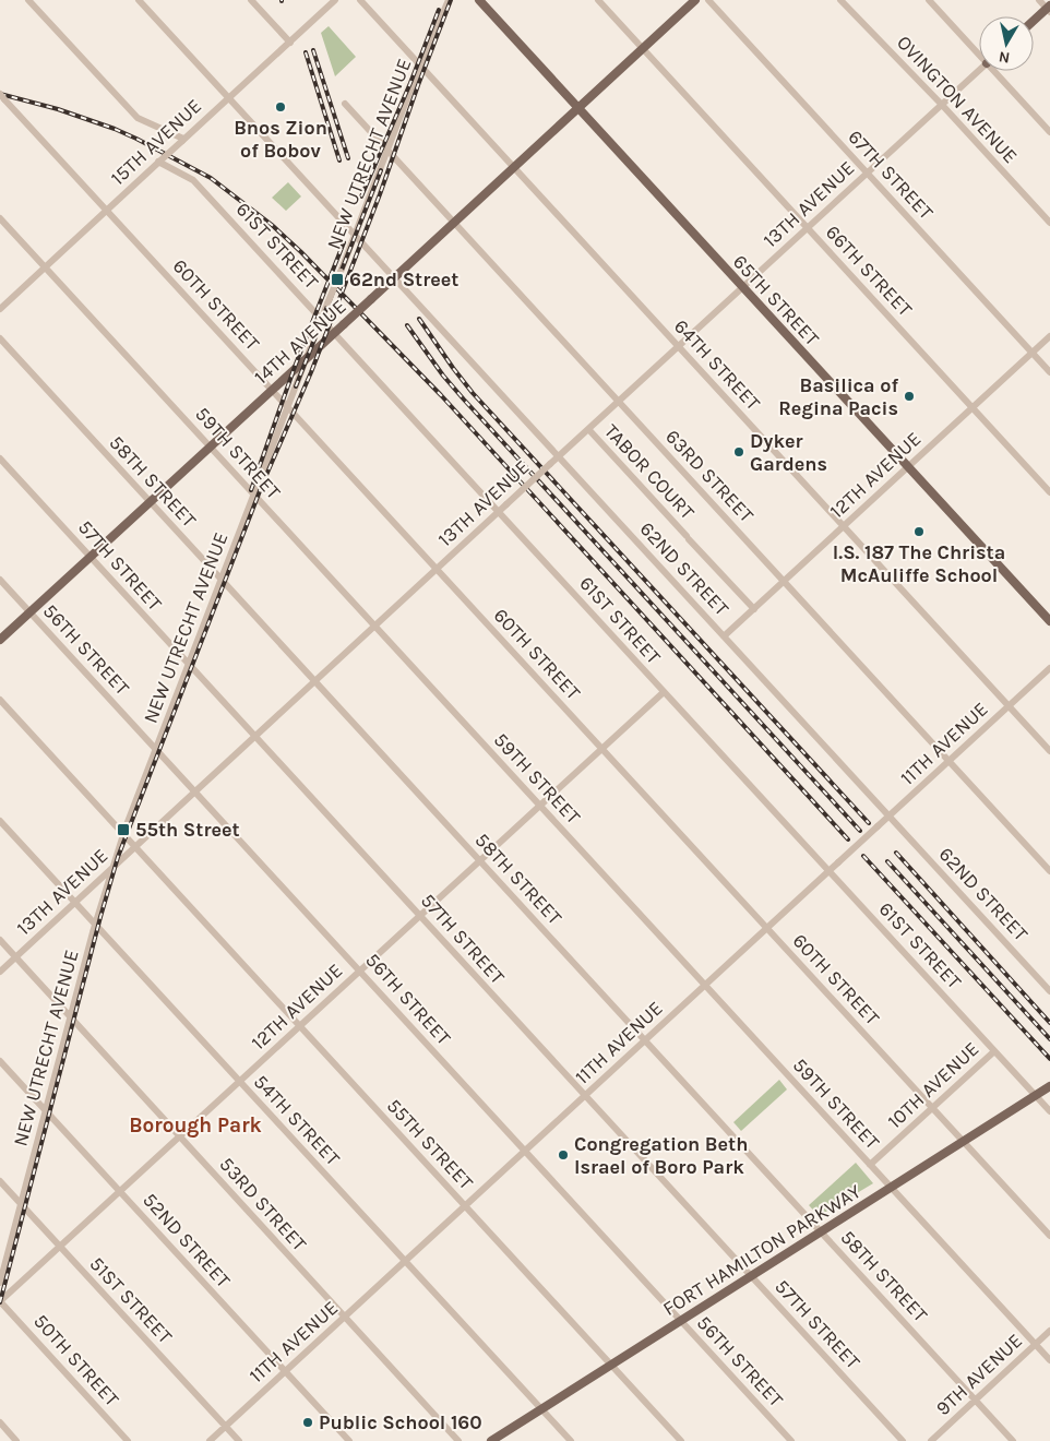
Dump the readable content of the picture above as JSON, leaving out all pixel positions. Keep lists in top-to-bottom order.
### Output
{
  "streets": {
    "main road": ["65TH STREET", "14TH AVENUE", "FORT HAMILTON PARKWAY"],
    "street": [
      "OVINGTON AVENUE",
      "15TH AVENUE",
      "NEW UTRECHT AVENUE",
      "67TH STREET",
      "13TH AVENUE",
      "61ST STREET",
      "66TH STREET",
      "60TH STREET",
      "64TH STREET",
      "59TH STREET",
      "TABOR COURT",
      "12TH AVENUE",
      "63RD STREET",
      "58TH STREET",
      "57TH STREET",
      "62ND STREET",
      "56TH STREET",
      "11TH AVENUE",
      "10TH AVENUE",
      "54TH STREET",
      "55TH STREET",
      "53RD STREET",
      "52ND STREET",
      "51ST STREET",
      "50TH STREET",
      "9TH AVENUE"
    ]
  },
  "crossings": [
    ["OVINGTON AVENUE", "13TH AVENUE"],
    ["15TH AVENUE", "61ST STREET"],
    ["15TH AVENUE", "60TH STREET"],
    ["15TH AVENUE", "59TH STREET"],
    ["15TH AVENUE", "62ND STREET"],
    ["NEW UTRECHT AVENUE", "13TH AVENUE"],
    ["NEW UTRECHT AVENUE", "61ST STREET"],
    ["NEW UTRECHT AVENUE", "60TH STREET"],
    ["NEW UTRECHT AVENUE", "14TH AVENUE"],
    ["NEW UTRECHT AVENUE", "64TH STREET"],
    ["NEW UTRECHT AVENUE", "59TH STREET"],
    ["NEW UTRECHT AVENUE", "63RD STREET"],
    ["NEW UTRECHT AVENUE", "58TH STREET"],
    ["NEW UTRECHT AVENUE", "57TH STREET"],
    ["NEW UTRECHT AVENUE", "62ND STREET"],
    ["NEW UTRECHT AVENUE", "56TH STREET"],
    ["NEW UTRECHT AVENUE", "54TH STREET"],
    ["NEW UTRECHT AVENUE", "55TH STREET"],
    ["NEW UTRECHT AVENUE", "53RD STREET"],
    ["NEW UTRECHT AVENUE", "52ND STREET"],
    ["NEW UTRECHT AVENUE", "51ST STREET"],
    ["67TH STREET", "13TH AVENUE"],
    ["67TH STREET", "12TH AVENUE"],
    ["13TH AVENUE", "61ST STREET"],
    ["13TH AVENUE", "66TH STREET"],
    ["13TH AVENUE", "65TH STREET"],
    ["13TH AVENUE", "60TH STREET"],
    ["13TH AVENUE", "64TH STREET"],
    ["13TH AVENUE", "59TH STREET"],
    ["13TH AVENUE", "TABOR COURT"],
    ["13TH AVENUE", "63RD STREET"],
    ["13TH AVENUE", "58TH STREET"],
    ["13TH AVENUE", "57TH STREET"],
    ["13TH AVENUE", "62ND STREET"],
    ["13TH AVENUE", "56TH STREET"],
    ["13TH AVENUE", "54TH STREET"],
    ["13TH AVENUE", "55TH STREET"],
    ["13TH AVENUE", "53RD STREET"],
    ["61ST STREET", "14TH AVENUE"],
    ["61ST STREET", "12TH AVENUE"],
    ["61ST STREET", "11TH AVENUE"],
    ["61ST STREET", "10TH AVENUE"],
    ["61ST STREET", "FORT HAMILTON PARKWAY"],
    ["66TH STREET", "14TH AVENUE"],
    ["66TH STREET", "12TH AVENUE"],
    ["65TH STREET", "14TH AVENUE"],
    ["65TH STREET", "12TH AVENUE"],
    ["60TH STREET", "14TH AVENUE"],
    ["60TH STREET", "12TH AVENUE"],
    ["60TH STREET", "11TH AVENUE"],
    ["60TH STREET", "10TH AVENUE"],
    ["60TH STREET", "FORT HAMILTON PARKWAY"],
    ["14TH AVENUE", "64TH STREET"],
    ["14TH AVENUE", "59TH STREET"],
    ["14TH AVENUE", "63RD STREET"],
    ["14TH AVENUE", "58TH STREET"],
    ["14TH AVENUE", "57TH STREET"],
    ["14TH AVENUE", "62ND STREET"],
    ["14TH AVENUE", "56TH STREET"],
    ["64TH STREET", "12TH AVENUE"],
    ["64TH STREET", "11TH AVENUE"],
    ["59TH STREET", "12TH AVENUE"],
    ["59TH STREET", "11TH AVENUE"],
    ["59TH STREET", "10TH AVENUE"],
    ["59TH STREET", "FORT HAMILTON PARKWAY"],
    ["59TH STREET", "9TH AVENUE"],
    ["TABOR COURT", "12TH AVENUE"],
    ["12TH AVENUE", "63RD STREET"],
    ["12TH AVENUE", "58TH STREET"],
    ["12TH AVENUE", "57TH STREET"],
    ["12TH AVENUE", "62ND STREET"],
    ["12TH AVENUE", "56TH STREET"],
    ["12TH AVENUE", "54TH STREET"],
    ["12TH AVENUE", "55TH STREET"],
    ["12TH AVENUE", "53RD STREET"],
    ["12TH AVENUE", "52ND STREET"],
    ["12TH AVENUE", "51ST STREET"],
    ["12TH AVENUE", "50TH STREET"],
    ["63RD STREET", "11TH AVENUE"],
    ["58TH STREET", "11TH AVENUE"],
    ["58TH STREET", "FORT HAMILTON PARKWAY"],
    ["58TH STREET", "9TH AVENUE"],
    ["57TH STREET", "11TH AVENUE"],
    ["57TH STREET", "FORT HAMILTON PARKWAY"],
    ["62ND STREET", "11TH AVENUE"],
    ["56TH STREET", "11TH AVENUE"],
    ["56TH STREET", "FORT HAMILTON PARKWAY"],
    ["11TH AVENUE", "54TH STREET"],
    ["11TH AVENUE", "55TH STREET"],
    ["11TH AVENUE", "53RD STREET"],
    ["11TH AVENUE", "52ND STREET"],
    ["11TH AVENUE", "51ST STREET"],
    ["54TH STREET", "FORT HAMILTON PARKWAY"],
    ["55TH STREET", "FORT HAMILTON PARKWAY"]
  ],
  "districts": ["Borough Park"],
  "places": {
    "other": [
      "Bnos Zion of Bobov",
      "Basilica of Regina Pacis",
      "Dyker Gardens",
      "I.S. 187 The Christa McAuliffe School",
      "Congregation Beth Israel of Boro Park",
      "Public School 160"
    ],
    "transit": ["62nd Street", "55th Street"]
  },
  "north": "bottom"
}
